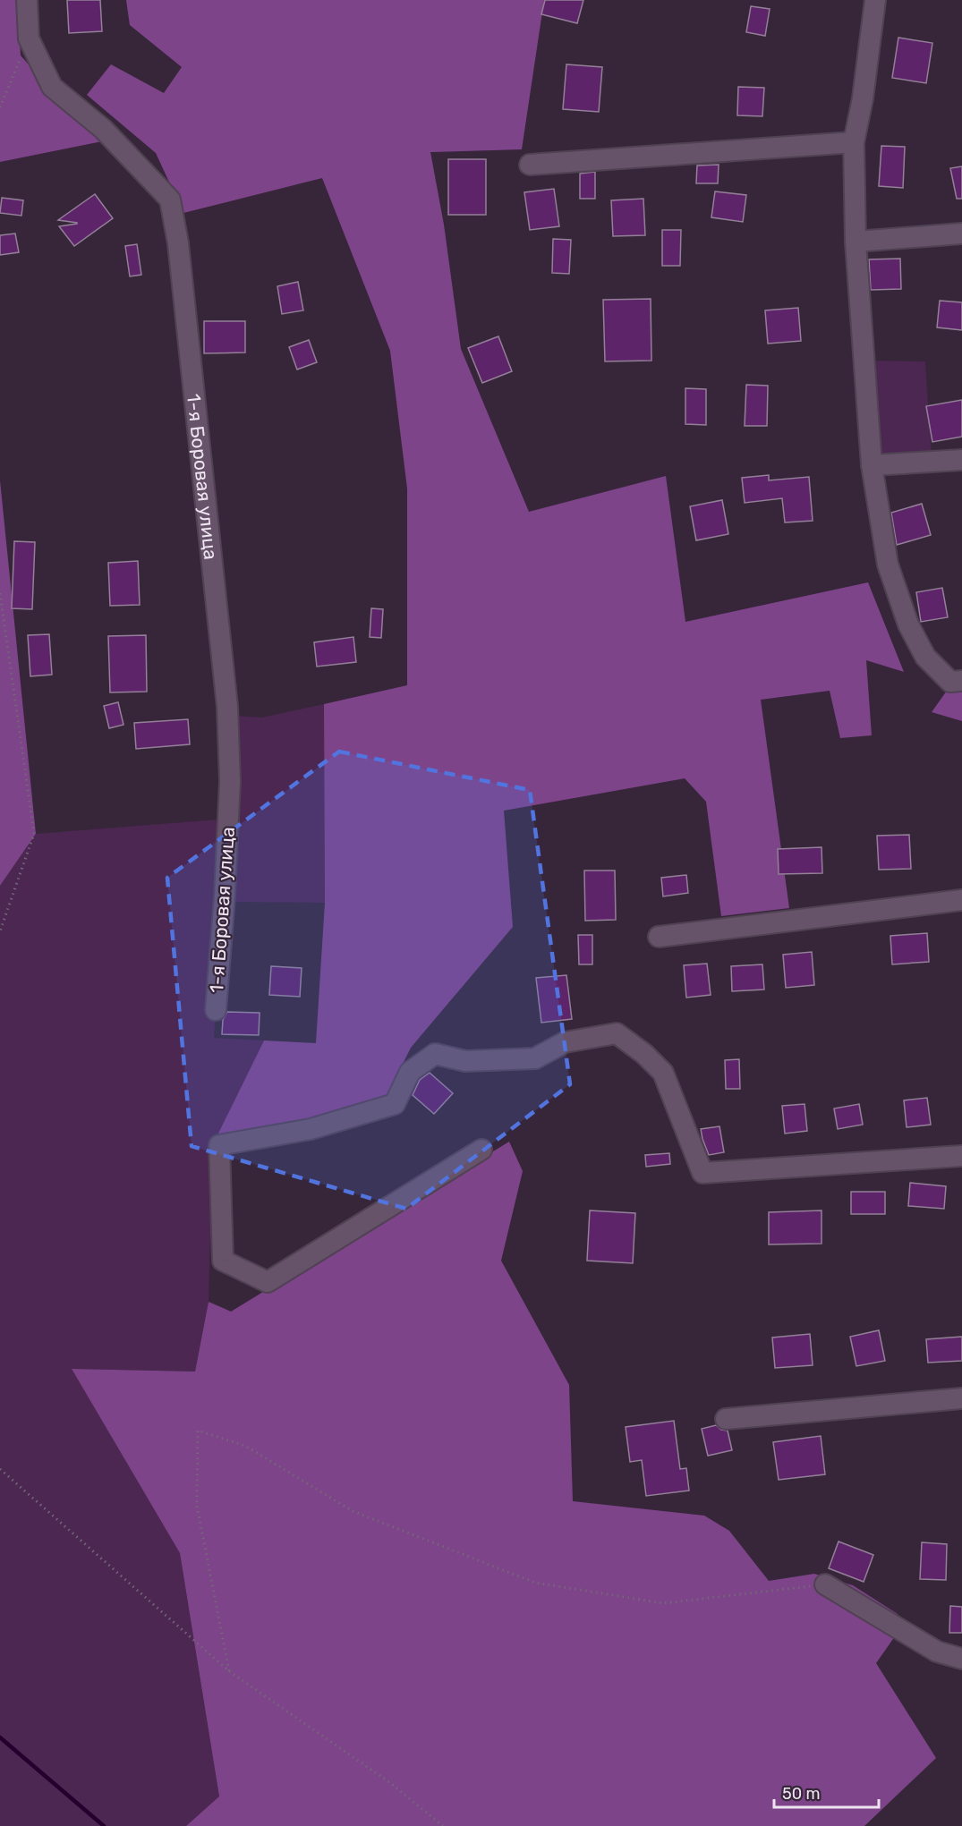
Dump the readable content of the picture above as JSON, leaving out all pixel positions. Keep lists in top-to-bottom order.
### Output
{
  "streets": {
    "street": ["1-я Боровая улица"]
  },
  "scale_bar": "50 m"
}
